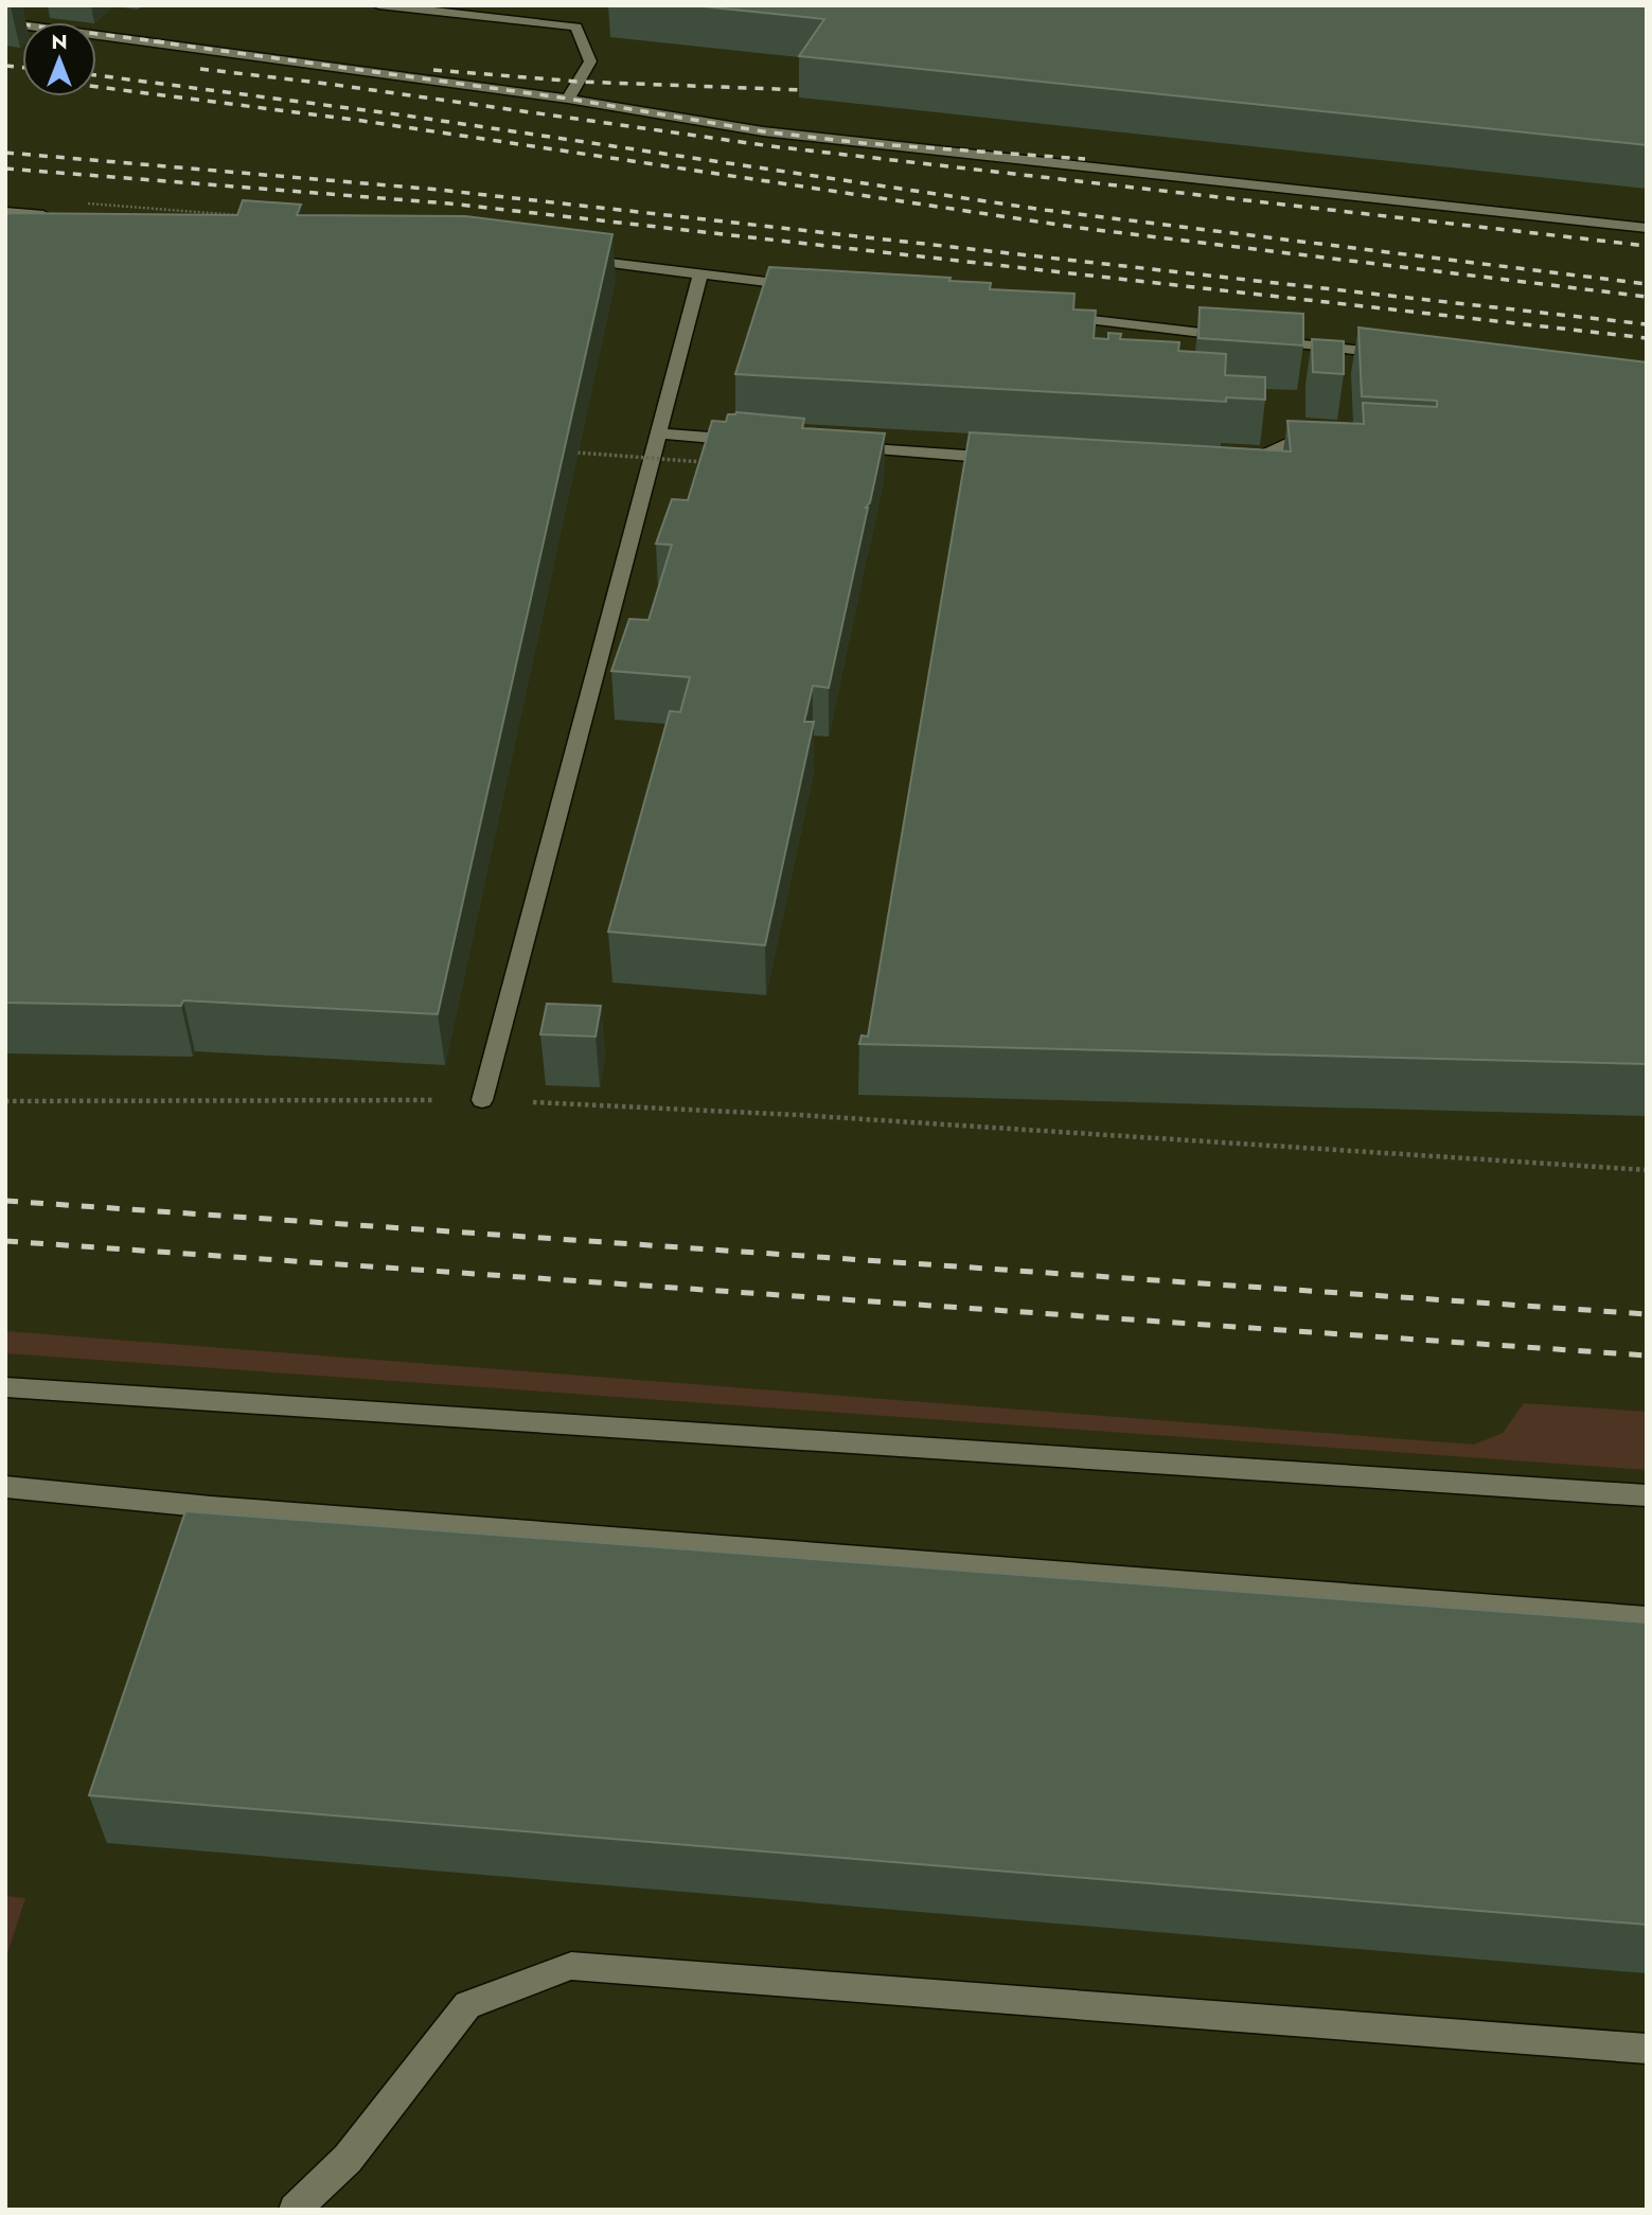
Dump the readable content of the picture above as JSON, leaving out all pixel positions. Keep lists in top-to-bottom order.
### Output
{
  "north": "top"
}
